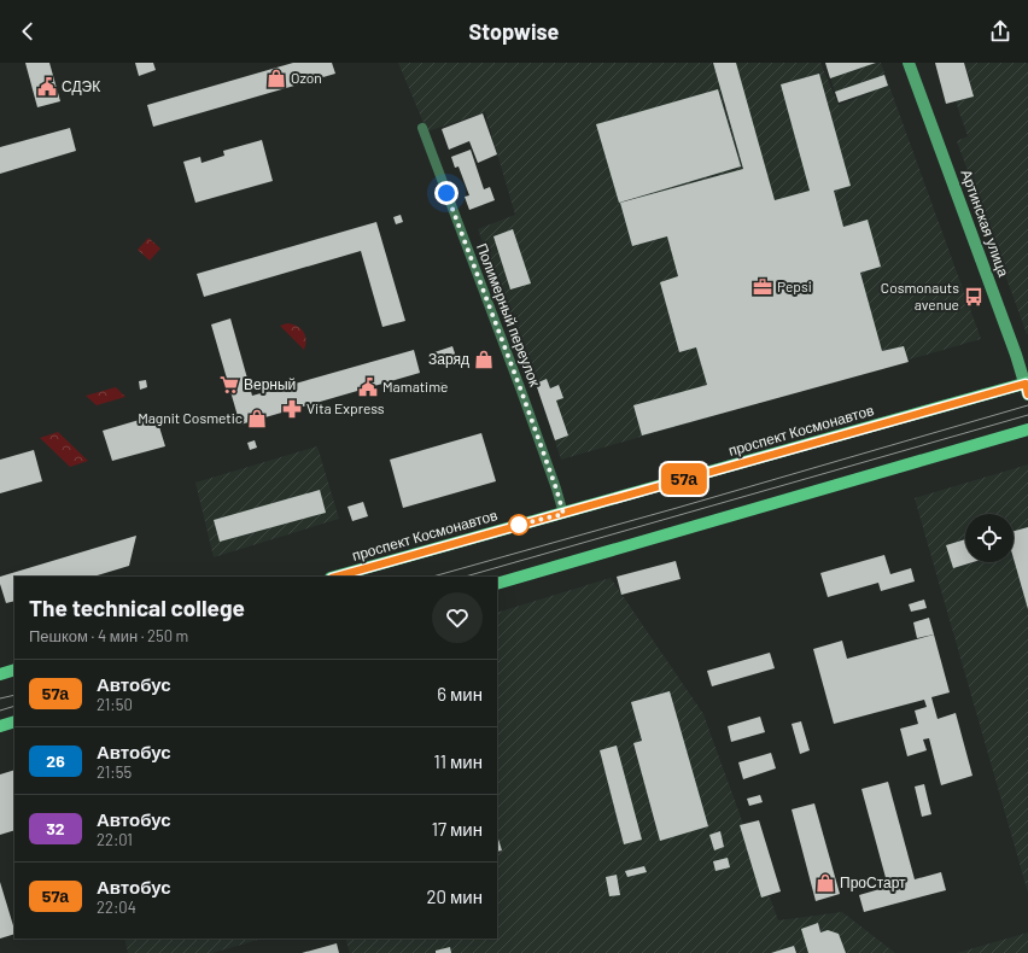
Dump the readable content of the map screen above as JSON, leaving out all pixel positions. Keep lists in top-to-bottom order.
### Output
{
  "streets": {
    "main road": ["проспект Космонавтов"],
    "street": ["Артинская улица", "Полимерный переулок"]
  },
  "crossings": [
    ["Артинская улица", "проспект Космонавтов"],
    ["Полимерный переулок", "проспект Космонавтов"]
  ],
  "places": {
    "shop": [
      "Ozon",
      "Заряд",
      "Magnit Cosmetic",
      "ПроСтарт"
    ],
    "public building": ["СДЭК", "Mamatime"],
    "office": ["Pepsi"],
    "bus stop": ["Cosmonauts avenue"],
    "supermarket": ["Верный"],
    "pharmacy": ["Vita Express"]
  },
  "lines": ["bus line 57а"],
  "page": {
    "header": "Stopwise",
    "on_map": "57а",
    "heading": ["The technical college", "Пешком · 4 мин · 250 m"],
    "list": [
      {
        "mark": "57а",
        "name": "Автобус",
        "note": "21:50",
        "value": "6 мин"
      },
      {
        "mark": "26",
        "name": "Автобус",
        "note": "21:55",
        "value": "11 мин"
      },
      {
        "mark": "32",
        "name": "Автобус",
        "note": "22:01",
        "value": "17 мин"
      },
      {
        "mark": "57а",
        "name": "Автобус",
        "note": "22:04",
        "value": "20 мин"
      }
    ]
  }
}
